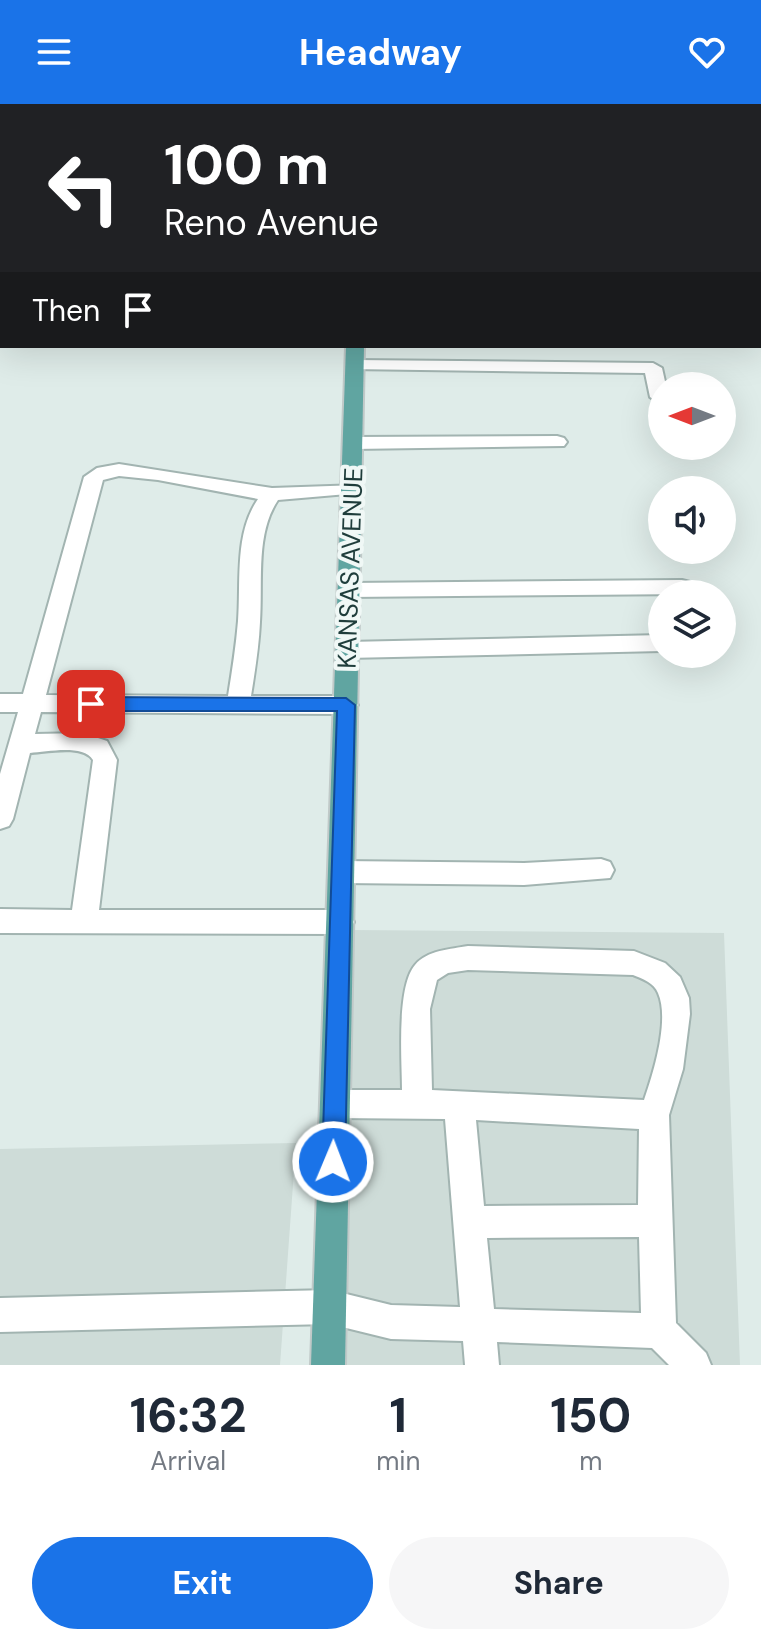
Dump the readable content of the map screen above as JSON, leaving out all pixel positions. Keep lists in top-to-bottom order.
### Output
{
  "streets": {
    "main road": ["KANSAS AVENUE"]
  },
  "north": "left",
  "page": {
    "header": "Headway",
    "turn": ["100 m", "Reno Avenue"],
    "then": "Then",
    "eta": [
      "16:32",
      "Arrival",
      "1",
      "min",
      "150",
      "m"
    ],
    "buttons": ["Exit", "Share"]
  }
}
